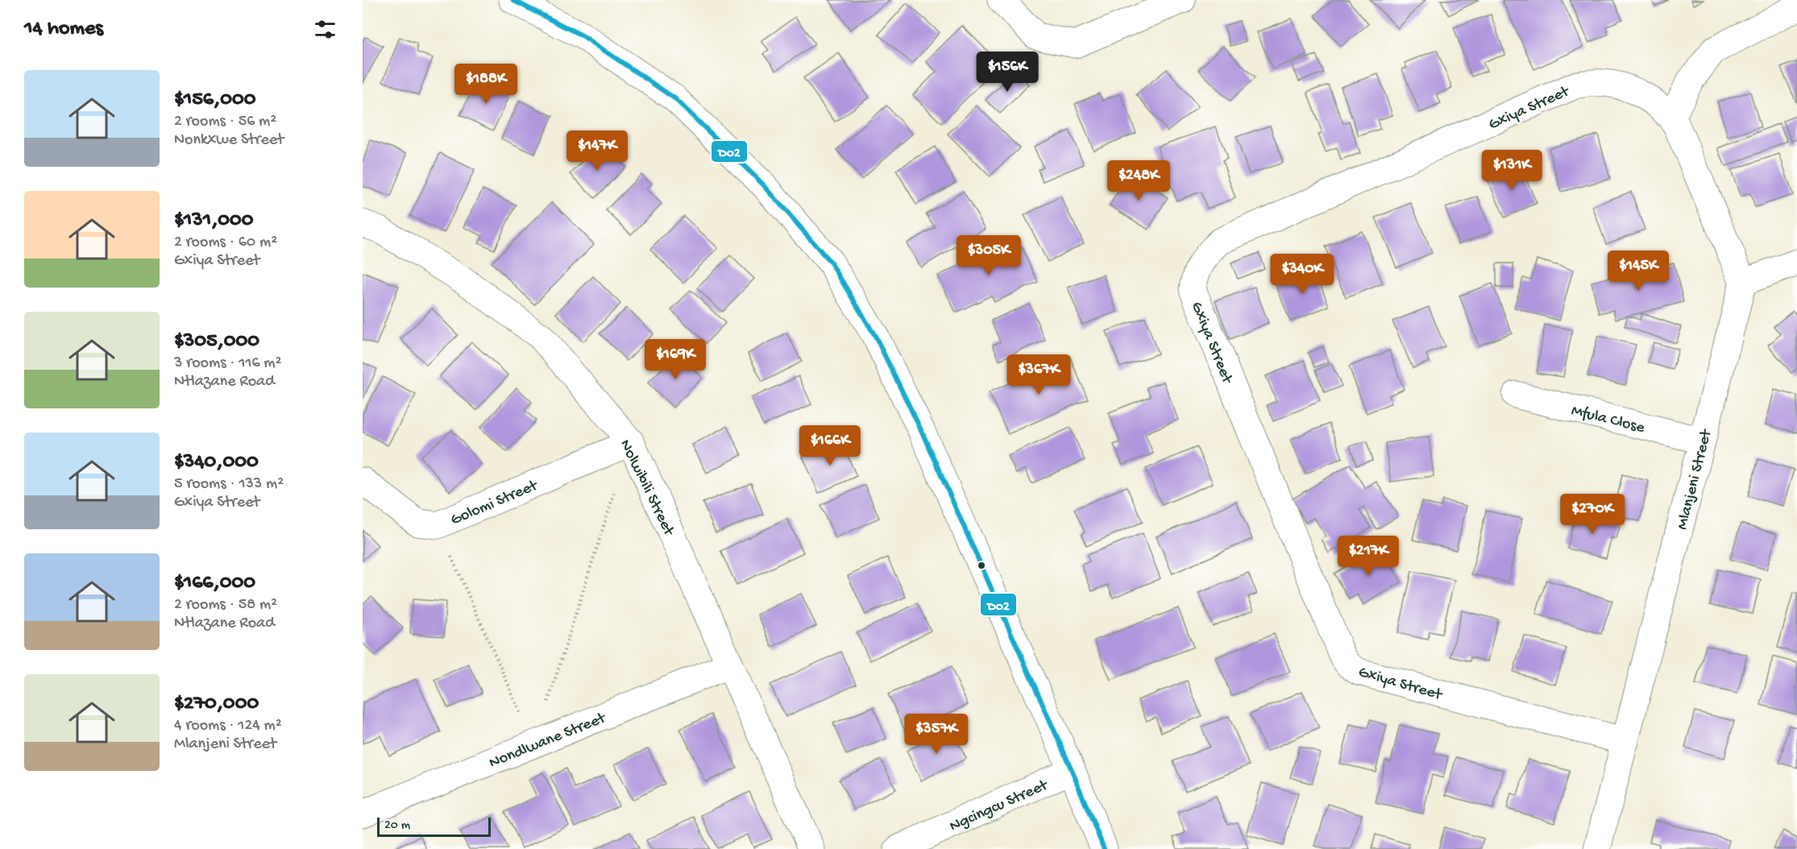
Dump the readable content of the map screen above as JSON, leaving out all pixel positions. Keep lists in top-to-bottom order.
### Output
{
  "streets": {
    "street": [
      "Gxiya Street",
      "Mfula Close",
      "Mlanjeni Street",
      "Nolwibili Street",
      "Golomi Street",
      "Nondlwane Street",
      "Ngcingcu Street"
    ]
  },
  "crossings": [
    ["Gxiya Street", "Mlanjeni Street"],
    ["Mfula Close", "Mlanjeni Street"],
    ["Nolwibili Street", "Golomi Street"],
    ["Nolwibili Street", "Nondlwane Street"]
  ],
  "lines": ["transit line D02"],
  "scale_bar": "20 m",
  "page": {
    "heading": "14 homes",
    "price": [
      "$156K",
      "$188K",
      "$147K",
      "$131K",
      "$248K",
      "$305K",
      "$145K",
      "$340K",
      "$169K",
      "$367K",
      "$166K",
      "$270K",
      "$217K",
      "$357K"
    ],
    "list": [
      {
        "name": "$156,000",
        "note": "2 rooms · 56 m² · Nonkxwe Street"
      },
      {
        "name": "$131,000",
        "note": "2 rooms · 60 m² · Gxiya Street"
      },
      {
        "name": "$305,000",
        "note": "3 rooms · 116 m² · Ntlazane Road"
      },
      {
        "name": "$340,000",
        "note": "5 rooms · 133 m² · Gxiya Street"
      },
      {
        "name": "$166,000",
        "note": "2 rooms · 58 m² · Ntlazane Road"
      },
      {
        "name": "$270,000",
        "note": "4 rooms · 124 m² · Mlanjeni Street"
      }
    ],
    "scale": "20 m"
  }
}
